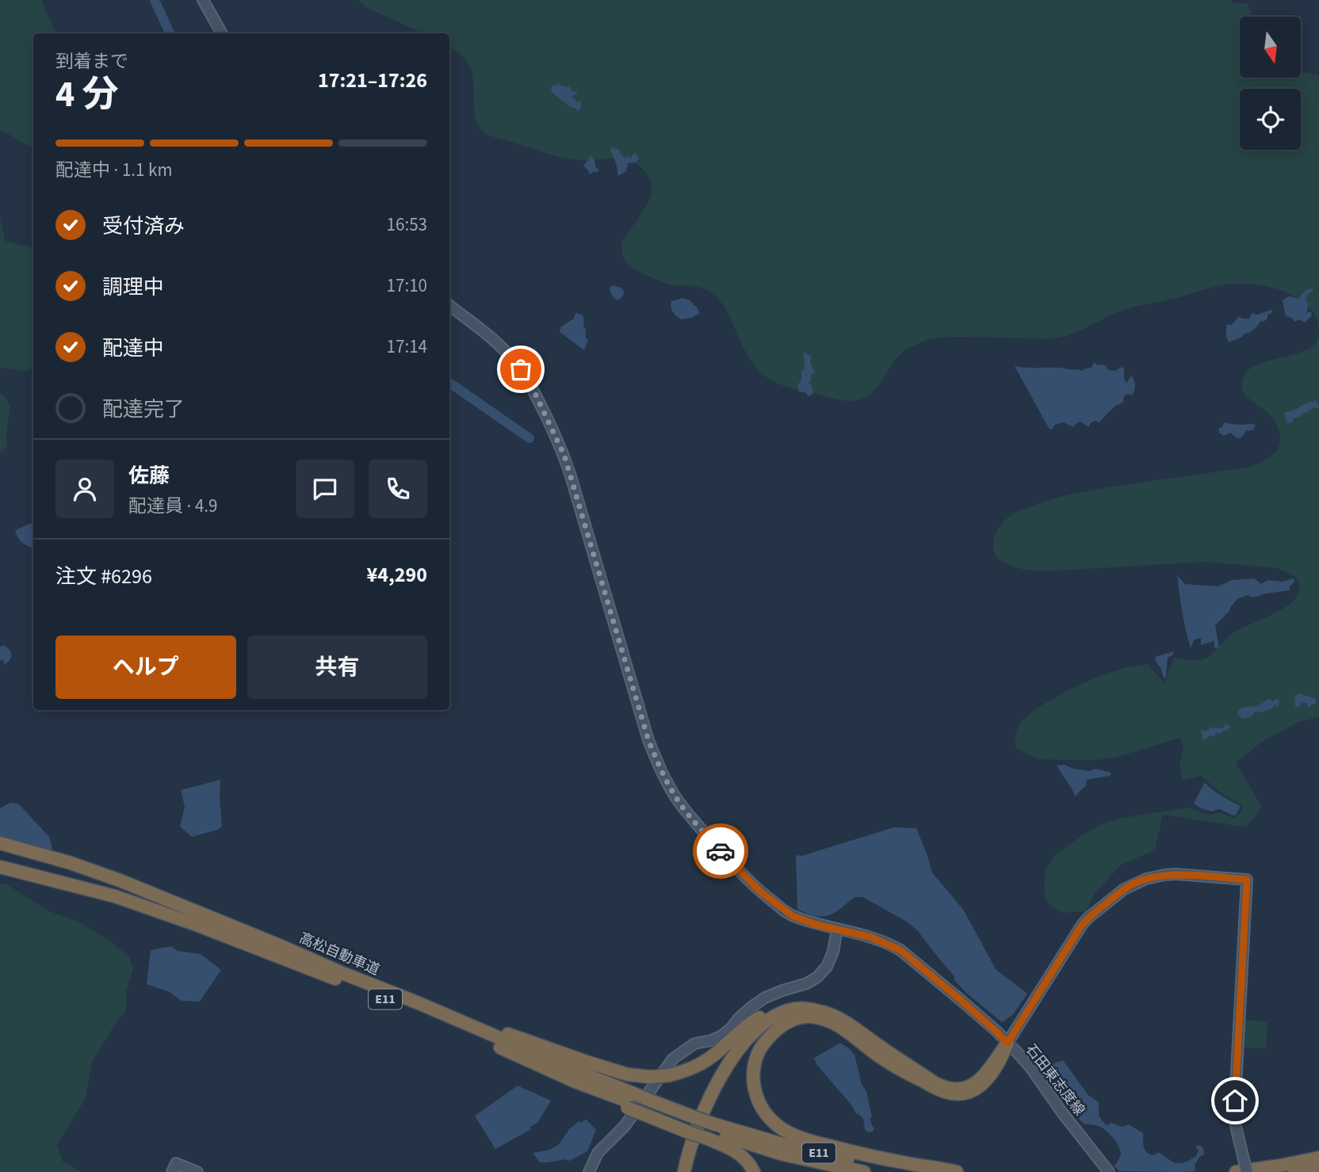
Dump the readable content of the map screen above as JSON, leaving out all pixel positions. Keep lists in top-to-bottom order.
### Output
{
  "streets": {
    "highway": ["高松自動車道", "E11"],
    "main road": ["石田東志度線"]
  },
  "crossings": [
    ["高松自動車道", "E11"]
  ],
  "north": "bottom",
  "page": {
    "heading": ["4 分", "到着まで", "17:21–17:26"],
    "panel": [
      "佐藤",
      "配達員 · 4.9",
      "注文 #6296",
      "¥4,290"
    ],
    "bar": "配達中 · 1.1 km",
    "list": [
      ["受付済み", "16:53"],
      ["調理中", "17:10"],
      ["配達中", "17:14"],
      "配達完了"
    ],
    "buttons": ["ヘルプ", "共有"]
  }
}
